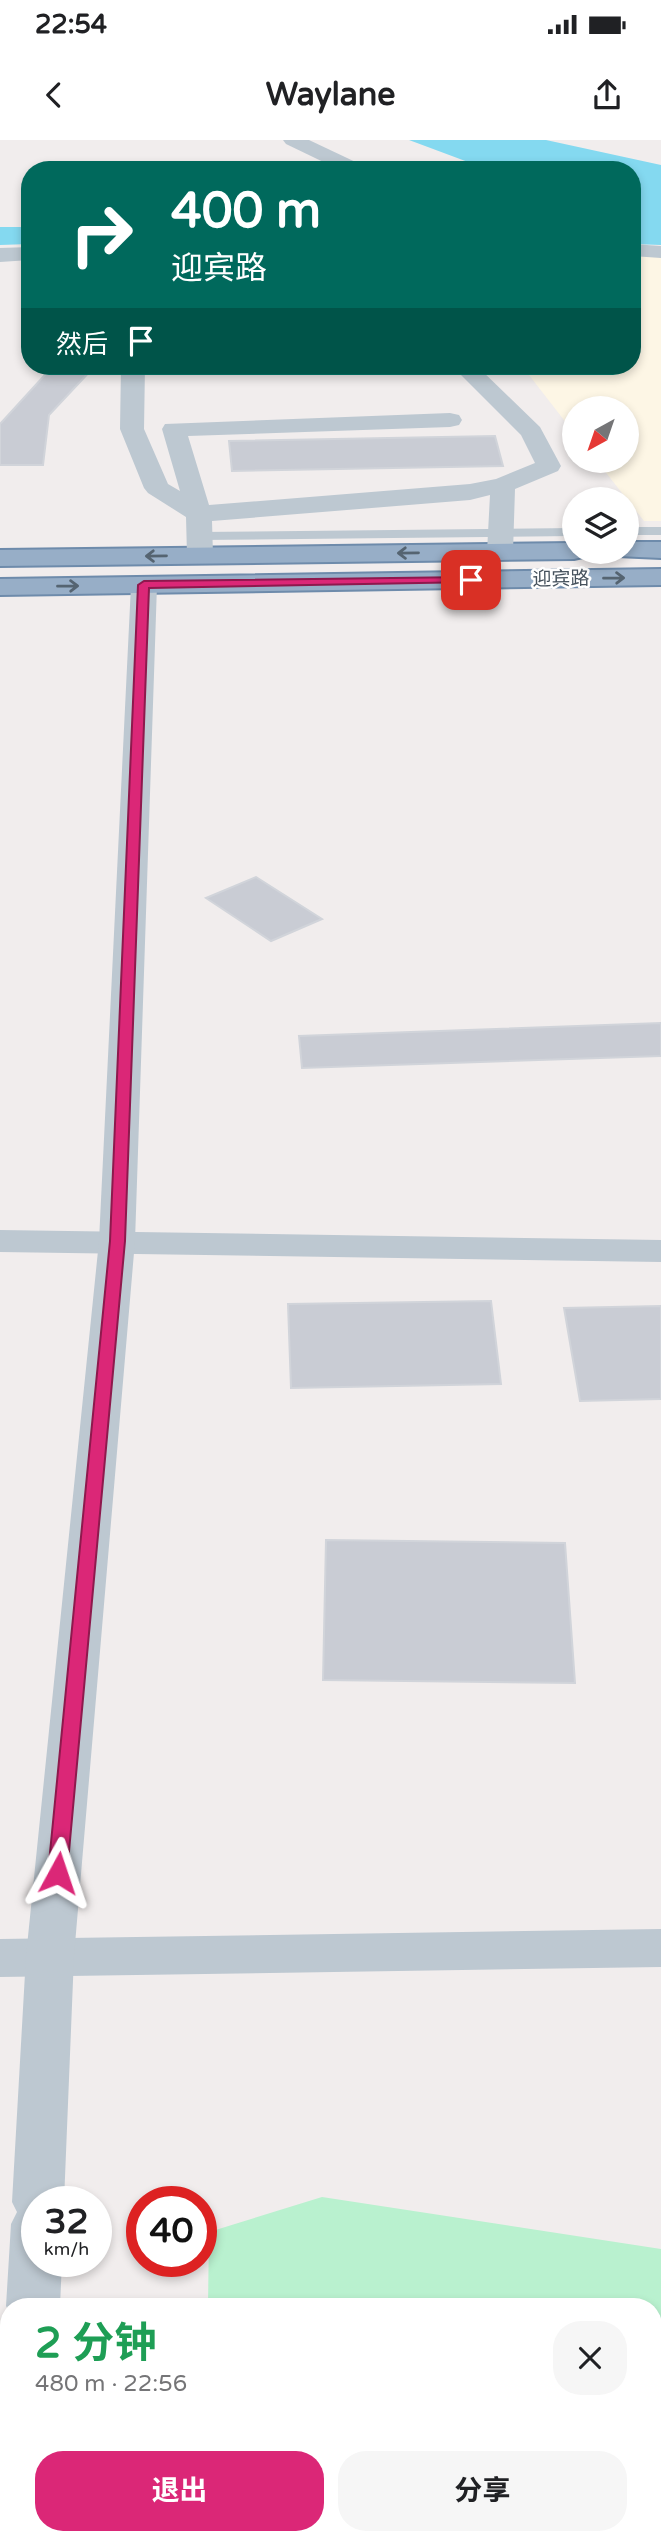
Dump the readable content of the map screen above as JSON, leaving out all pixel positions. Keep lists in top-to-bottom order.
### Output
{
  "streets": {
    "highway": ["迎宾路"]
  },
  "north": "bottom left",
  "page": {
    "status": "22:54",
    "header": "Waylane",
    "turn": ["400 m", "迎宾路"],
    "then": "然后",
    "speed": "32 km/h",
    "limit": "40",
    "heading": ["2 分钟", "480 m · 22:56"],
    "buttons": ["退出", "分享"]
  }
}
